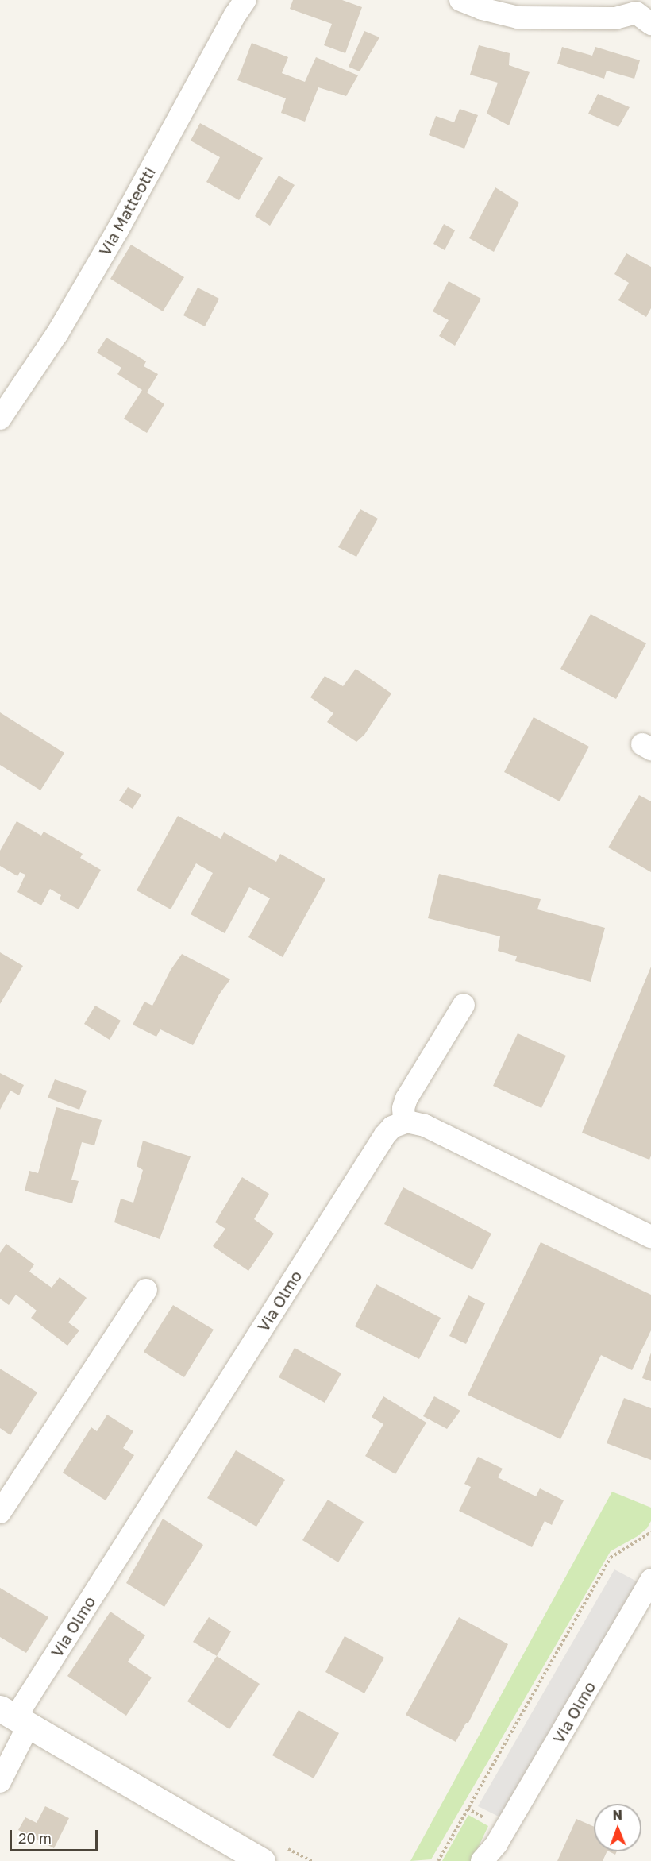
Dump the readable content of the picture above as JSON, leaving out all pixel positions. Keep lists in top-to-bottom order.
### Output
{
  "streets": {
    "street": ["Via Matteotti", "Via Olmo"]
  },
  "scale_bar": "20 m",
  "north": "top"
}
